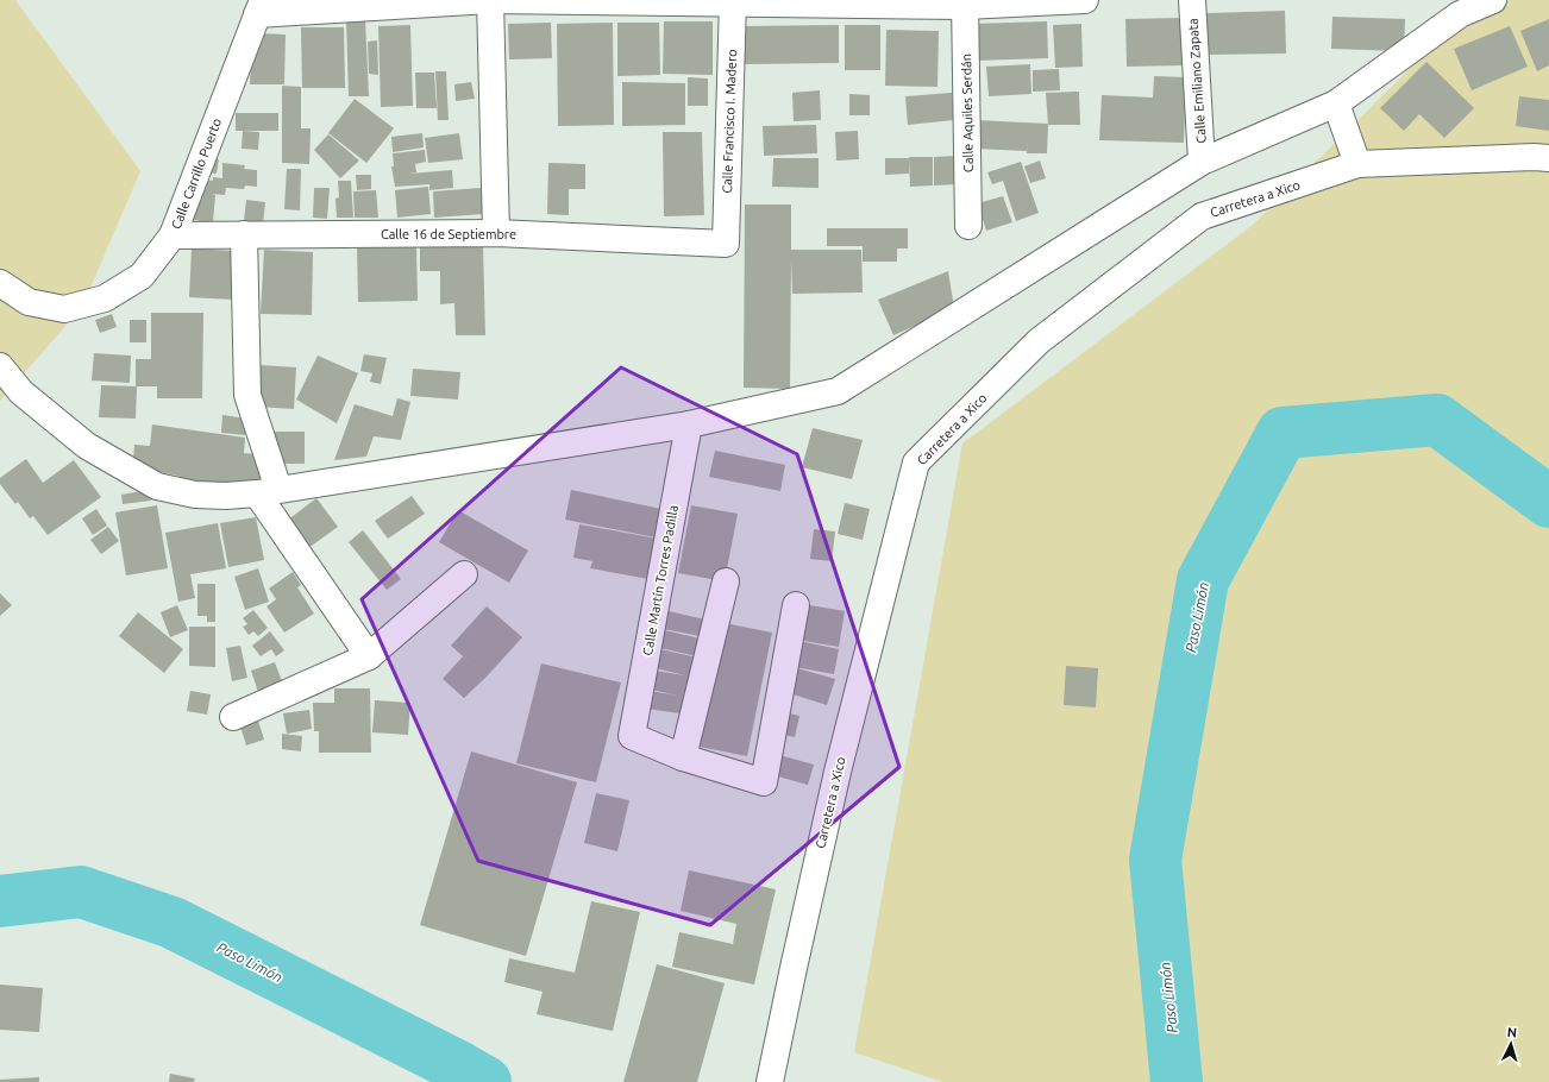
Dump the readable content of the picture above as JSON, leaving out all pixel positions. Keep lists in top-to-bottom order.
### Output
{
  "streets": {
    "street": [
      "Calle Emiliano Zapata",
      "Calle Aquiles Serdán",
      "Calle Francisco I. Madero",
      "Calle Carrillo Puerto",
      "Carretera a Xico",
      "Calle 16 de Septiembre",
      "Calle Martín Torres Padilla"
    ]
  },
  "crossings": [
    ["Calle Francisco I. Madero", "Calle 16 de Septiembre"],
    ["Calle Carrillo Puerto", "Calle 16 de Septiembre"]
  ],
  "water": ["Paso Limón"],
  "north": "top"
}
